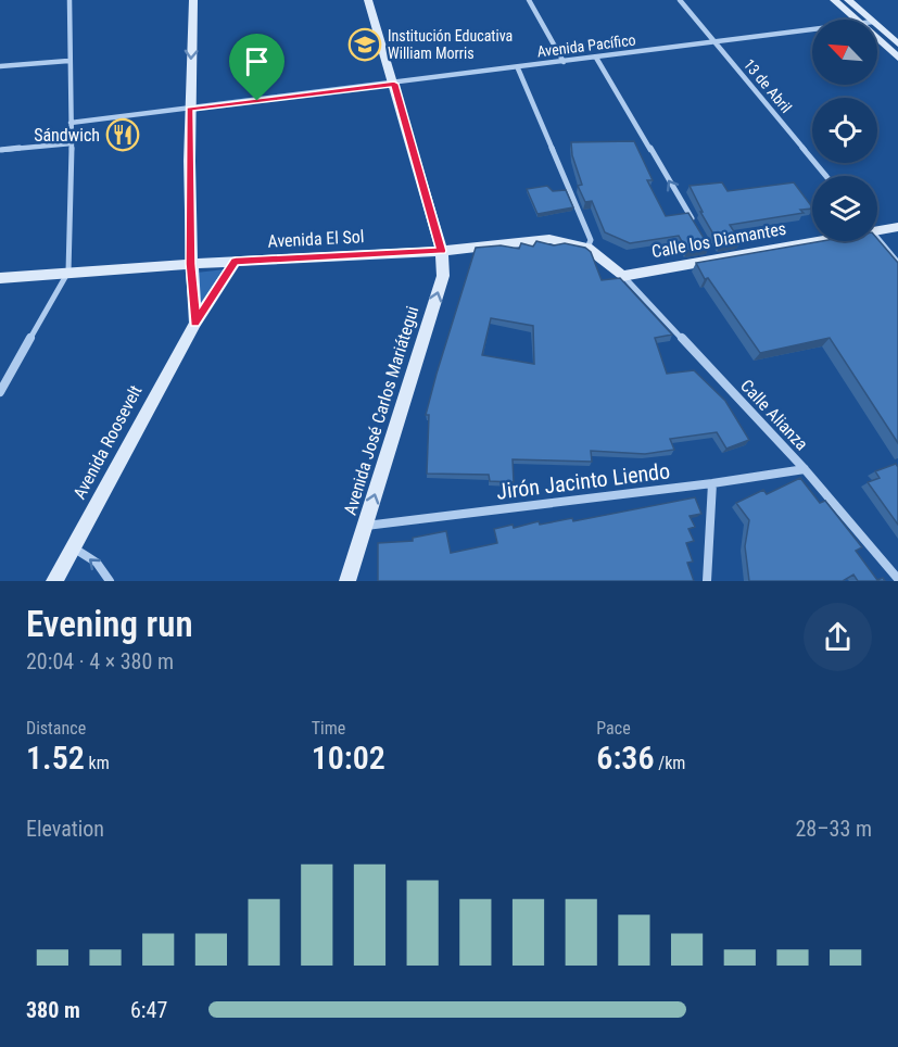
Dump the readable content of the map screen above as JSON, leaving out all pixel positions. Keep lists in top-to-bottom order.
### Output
{
  "streets": {
    "street": [
      "Avenida Pacífico",
      "13 de Abril",
      "Avenida El Sol",
      "Calle los Diamantes",
      "Avenida José Carlos Mariátegui",
      "Calle Alianza",
      "Avenida Roosevelt",
      "Jirón Jacinto Liendo"
    ]
  },
  "crossings": [
    ["Avenida Pacífico", "13 de Abril"],
    ["Avenida Pacífico", "Avenida José Carlos Mariátegui"],
    ["Avenida El Sol", "Calle los Diamantes"],
    ["Avenida El Sol", "Avenida José Carlos Mariátegui"],
    ["Avenida El Sol", "Calle Alianza"],
    ["Avenida El Sol", "Avenida Roosevelt"],
    ["Calle los Diamantes", "Calle Alianza"],
    ["Avenida José Carlos Mariátegui", "Jirón Jacinto Liendo"],
    ["Calle Alianza", "Jirón Jacinto Liendo"]
  ],
  "one_way": ["Avenida José Carlos Mariátegui"],
  "places": {
    "school or university": ["Institución Educativa William Morris"],
    "restaurant": ["Sándwich"]
  },
  "north": "top left",
  "page": {
    "heading": ["Evening run", "20:04 · 4 × 380 m"],
    "stats": [
      ["Distance", "1.52 km"],
      ["Time", "10:02"],
      ["Pace", "6:36 /km"]
    ],
    "chart": ["Elevation", "28–33 m"],
    "list": [
      {
        "name": "380 m",
        "note": "6:47"
      }
    ]
  }
}
